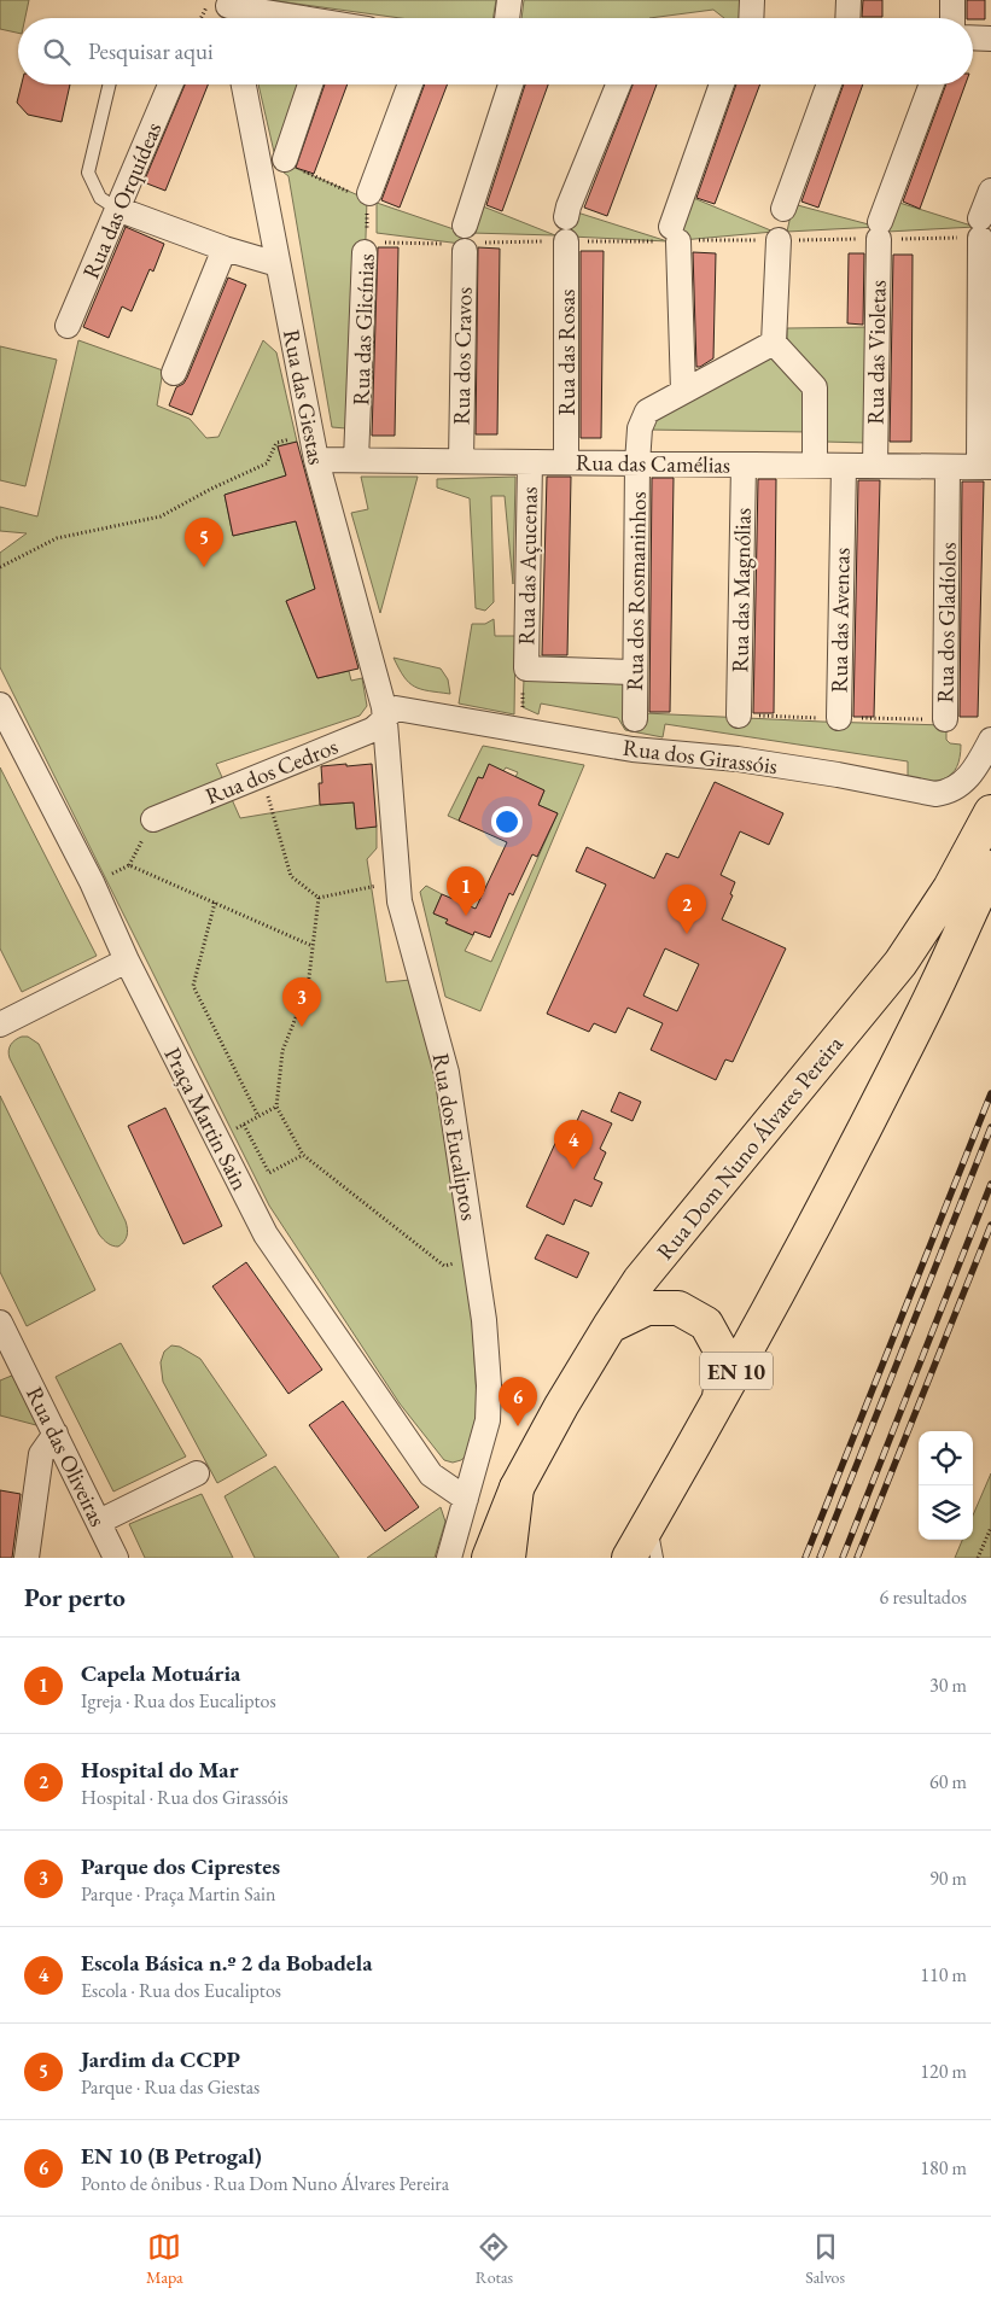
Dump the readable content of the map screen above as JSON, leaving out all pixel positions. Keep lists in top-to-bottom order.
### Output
{
  "streets": {
    "main road": ["Rua Dom Nuno Álvares Pereira", "EN 10"],
    "street": [
      "Rua das Orquídeas",
      "Rua das Glicínias",
      "Rua das Rosas",
      "Rua das Violetas",
      "Rua dos Cravos",
      "Rua das Giestas",
      "Rua das Camélias",
      "Rua das Açucenas",
      "Rua das Magnólias",
      "Rua dos Rosmaninhos",
      "Rua das Avencas",
      "Rua dos Gladíolos",
      "Rua dos Girassóis",
      "Rua dos Cedros",
      "Praça Martin Sain",
      "Rua dos Eucaliptos",
      "Rua das Oliveiras"
    ]
  },
  "crossings": [
    ["Rua das Glicínias", "Rua das Camélias"],
    ["Rua das Rosas", "Rua das Camélias"],
    ["Rua das Violetas", "Rua das Camélias"],
    ["Rua dos Cravos", "Rua das Camélias"],
    ["Rua das Giestas", "Rua das Camélias"],
    ["Rua das Giestas", "Rua dos Girassóis"],
    ["Rua das Giestas", "Rua dos Cedros"],
    ["Rua das Giestas", "Rua dos Eucaliptos"],
    ["Rua das Camélias", "Rua das Açucenas"],
    ["Rua das Camélias", "Rua das Magnólias"],
    ["Rua das Camélias", "Rua dos Rosmaninhos"],
    ["Rua das Camélias", "Rua das Avencas"],
    ["Rua das Camélias", "Rua dos Gladíolos"],
    ["Rua das Açucenas", "Rua dos Rosmaninhos"],
    ["Rua dos Girassóis", "Rua dos Cedros"],
    ["Rua dos Girassóis", "Rua dos Eucaliptos"],
    ["Rua dos Cedros", "Rua dos Eucaliptos"],
    ["Praça Martin Sain", "Rua dos Eucaliptos"],
    ["Rua Dom Nuno Álvares Pereira", "EN 10"]
  ],
  "page": {
    "search": "Pesquisar aqui",
    "pins": [
      "5",
      "1",
      "2",
      "3",
      "4",
      "6"
    ],
    "heading": ["Por perto", "6 resultados"],
    "list": [
      {
        "mark": "1",
        "name": "Capela Motuária",
        "note": "Igreja · Rua dos Eucaliptos",
        "value": "30 m"
      },
      {
        "mark": "2",
        "name": "Hospital do Mar",
        "note": "Hospital · Rua dos Girassóis",
        "value": "60 m"
      },
      {
        "mark": "3",
        "name": "Parque dos Ciprestes",
        "note": "Parque · Praça Martin Sain",
        "value": "90 m"
      },
      {
        "mark": "4",
        "name": "Escola Básica n.º 2 da Bobadela",
        "note": "Escola · Rua dos Eucaliptos",
        "value": "110 m"
      },
      {
        "mark": "5",
        "name": "Jardim da CCPP",
        "note": "Parque · Rua das Giestas",
        "value": "120 m"
      },
      {
        "mark": "6",
        "name": "EN 10 (B Petrogal)",
        "note": "Ponto de ônibus · Rua Dom Nuno Álvares Pereira",
        "value": "180 m"
      }
    ],
    "nav": ["Mapa", "Rotas", "Salvos"]
  }
}
